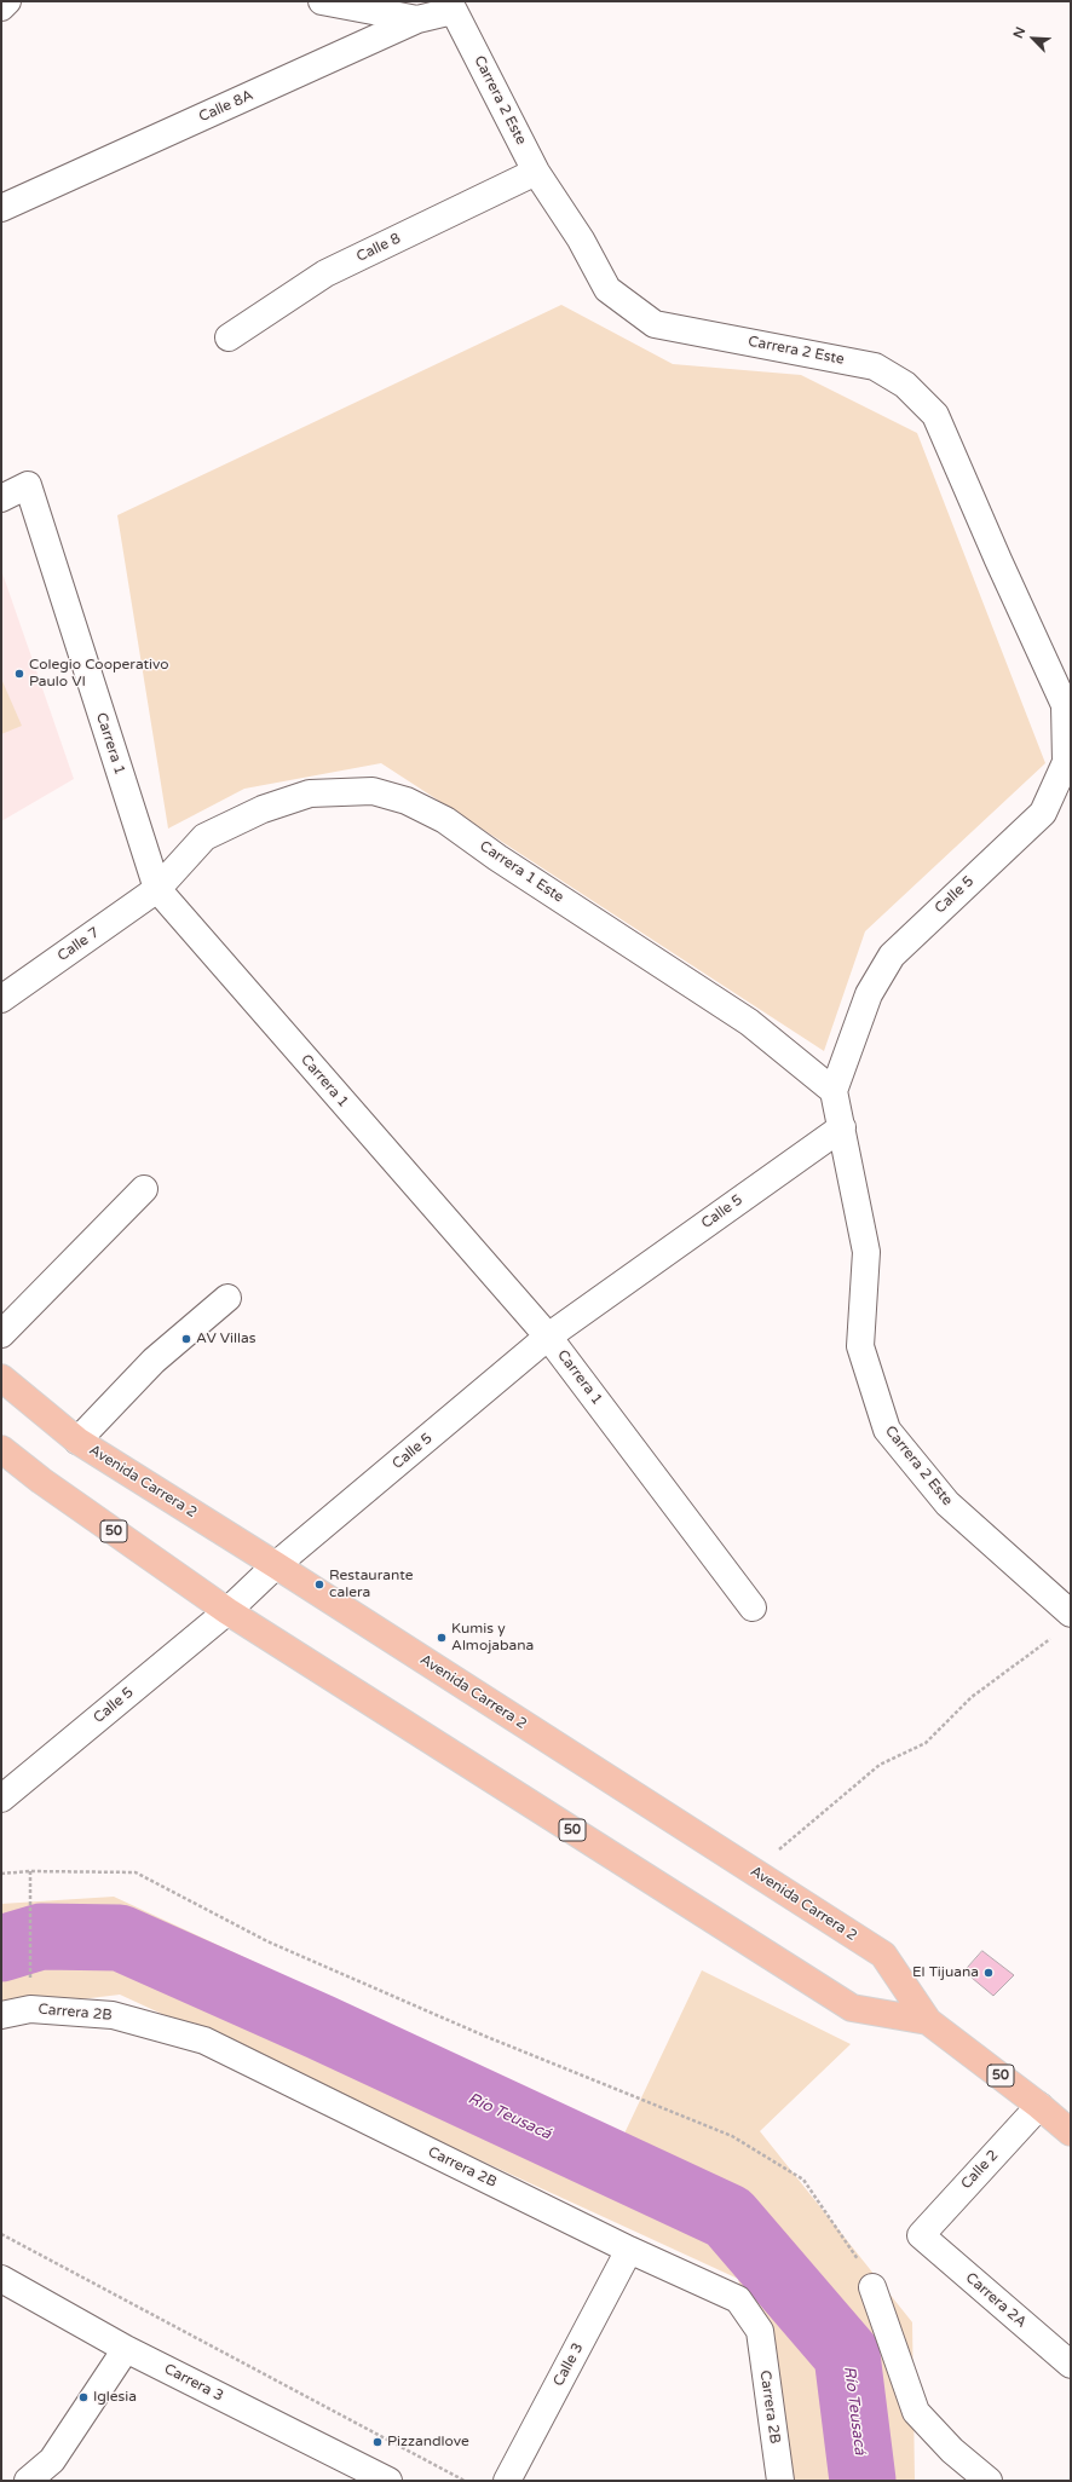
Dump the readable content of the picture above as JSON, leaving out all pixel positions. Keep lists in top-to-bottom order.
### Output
{
  "streets": {
    "main road": ["Avenida Carrera 2", "50"],
    "street": [
      "Carrera 2 Este",
      "Calle 8A",
      "Calle 8",
      "Carrera 1",
      "Carrera 1 Este",
      "Calle 5",
      "Calle 7",
      "Carrera 2B",
      "Calle 2",
      "Carrera 2A",
      "Calle 3",
      "Carrera 3"
    ]
  },
  "crossings": [
    ["Carrera 2 Este", "Calle 8A"],
    ["Carrera 2 Este", "Calle 8"],
    ["Carrera 2 Este", "Calle 5"],
    ["Carrera 1", "Carrera 1 Este"],
    ["Carrera 1", "Calle 5"],
    ["Carrera 1", "Calle 7"],
    ["Carrera 1 Este", "Calle 5"],
    ["Carrera 1 Este", "Calle 7"],
    ["Calle 5", "Avenida Carrera 2"],
    ["Avenida Carrera 2", "Calle 2"],
    ["Carrera 2B", "Calle 3"],
    ["Calle 2", "Carrera 2A"]
  ],
  "water": ["Río Teusacá"],
  "places": [
    "Colegio Cooperativo Paulo VI",
    "AV Villas",
    "Restaurante calera",
    "Kumis y Almojabana",
    "El Tijuana",
    "Iglesia",
    "Pizzandlove"
  ],
  "north": "top left"
}
